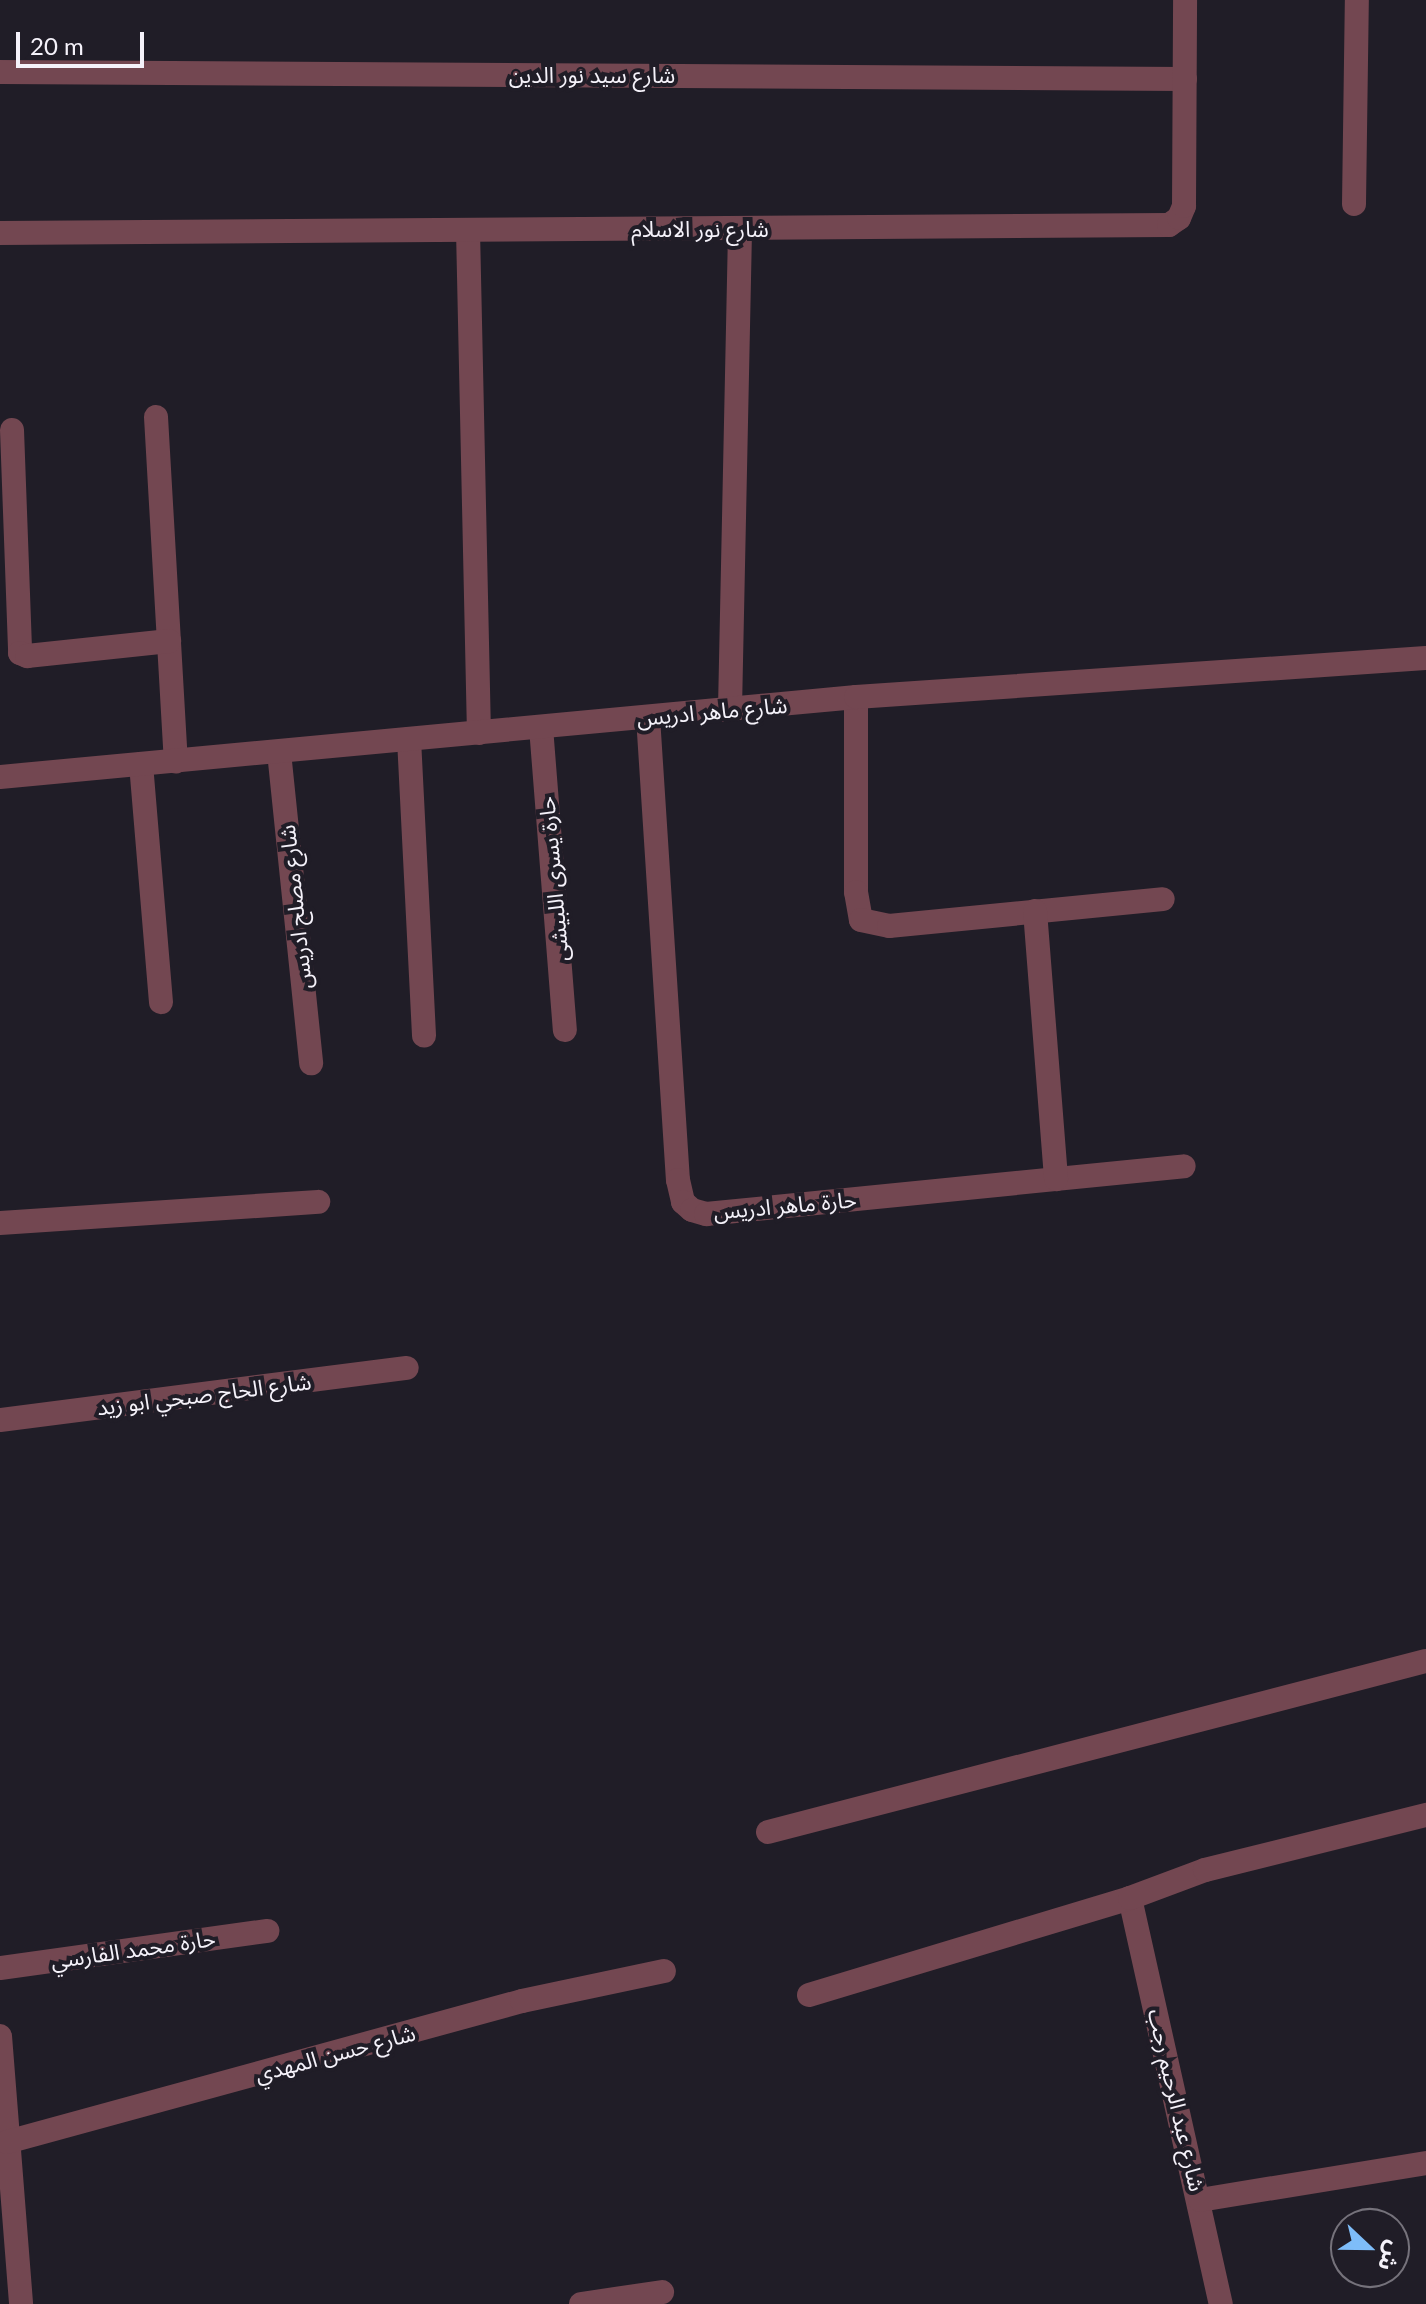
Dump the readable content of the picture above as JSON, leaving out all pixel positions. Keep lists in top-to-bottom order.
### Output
{
  "streets": {
    "street": [
      "شارع سيد نور الدين",
      "شارع نور الاسلام",
      "شارع ماهر ادريس",
      "حارة يسرى اللبيشى",
      "شارع مصلح ادريس",
      "حارة ماهر ادريس",
      "شارع الحاج صبحي ابو زيد",
      "حارة محمد الفارسي",
      "شارع حسن المهدي",
      "شارع عبد الرحيم رجب"
    ]
  },
  "crossings": [
    ["شارع سيد نور الدين", "شارع نور الاسلام"],
    ["شارع ماهر ادريس", "حارة يسرى اللبيشى"],
    ["شارع ماهر ادريس", "شارع مصلح ادريس"],
    ["شارع ماهر ادريس", "حارة ماهر ادريس"]
  ],
  "scale_bar": "20 m",
  "north": "right"
}
